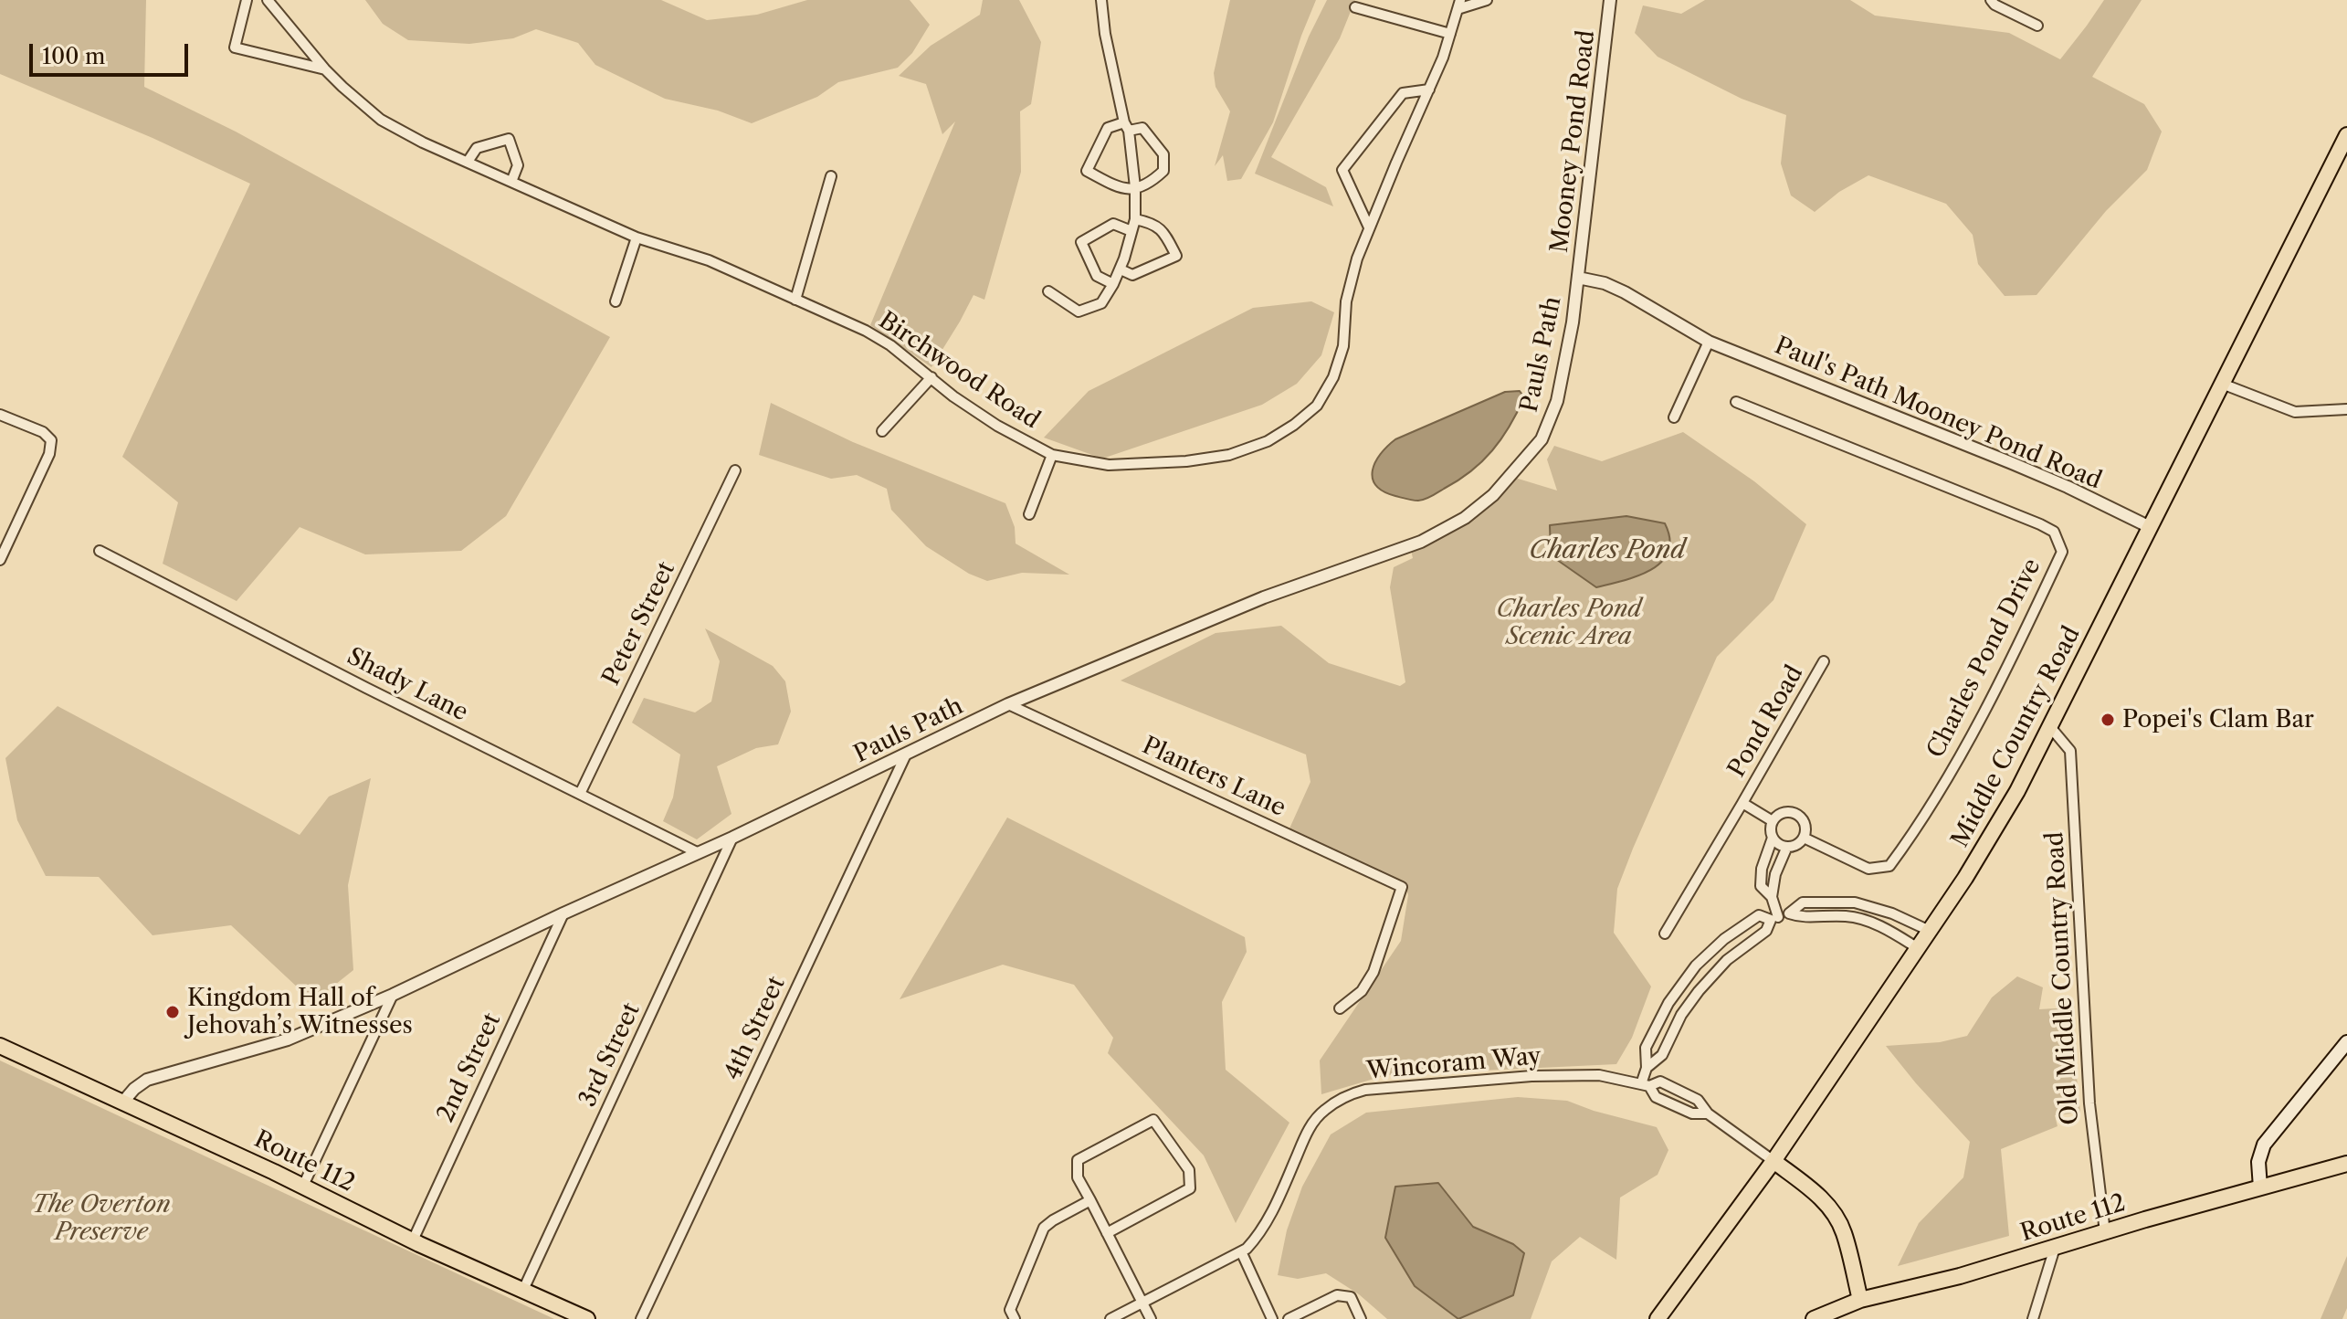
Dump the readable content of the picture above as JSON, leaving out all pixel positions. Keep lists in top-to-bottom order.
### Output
{
  "streets": {
    "main road": ["Middle Country Road", "Route 112"],
    "street": [
      "Mooney Pond Road",
      "Pauls Path",
      "Birchwood Road",
      "Paul's Path Mooney Pond Road",
      "Peter Street",
      "Charles Pond Drive",
      "Shady Lane",
      "Pond Road",
      "Planters Lane",
      "Old Middle Country Road",
      "4th Street",
      "3rd Street",
      "Wincoram Way",
      "2nd Street"
    ]
  },
  "crossings": [
    ["Mooney Pond Road", "Pauls Path"],
    ["Mooney Pond Road", "Paul's Path Mooney Pond Road"],
    ["Pauls Path", "Shady Lane"],
    ["Pauls Path", "Planters Lane"],
    ["Pauls Path", "4th Street"],
    ["Pauls Path", "3rd Street"],
    ["Pauls Path", "2nd Street"],
    ["Pauls Path", "Route 112"],
    ["Paul's Path Mooney Pond Road", "Middle Country Road"],
    ["Peter Street", "Shady Lane"],
    ["Charles Pond Drive", "Pond Road"],
    ["Middle Country Road", "Old Middle Country Road"],
    ["Middle Country Road", "Wincoram Way"],
    ["Old Middle Country Road", "Route 112"],
    ["3rd Street", "Route 112"],
    ["2nd Street", "Route 112"]
  ],
  "water": ["Charles Pond"],
  "parks": ["Charles Pond Scenic Area", "The Overton Preserve"],
  "places": ["Popei's Clam Bar", "Kingdom Hall of Jehovah’s Witnesses"],
  "scale_bar": "100 m"
}
